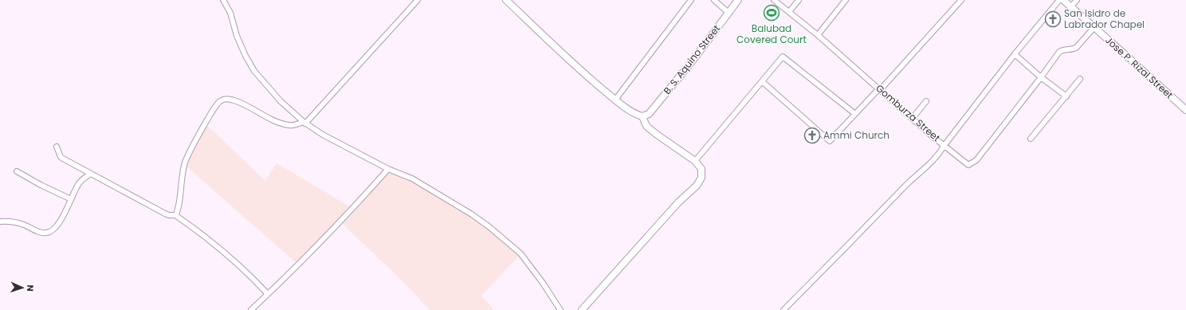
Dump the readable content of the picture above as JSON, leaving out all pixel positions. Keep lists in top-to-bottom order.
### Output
{
  "streets": {
    "street": ["B. S. Aquino Street", "Jose P. Rizal Street", "Gomburza Street"]
  },
  "places": {
    "sports": ["Balubad Covered Court"],
    "church": ["San Isidro de Labrador Chapel", "Ammi Church"]
  },
  "north": "right"
}
